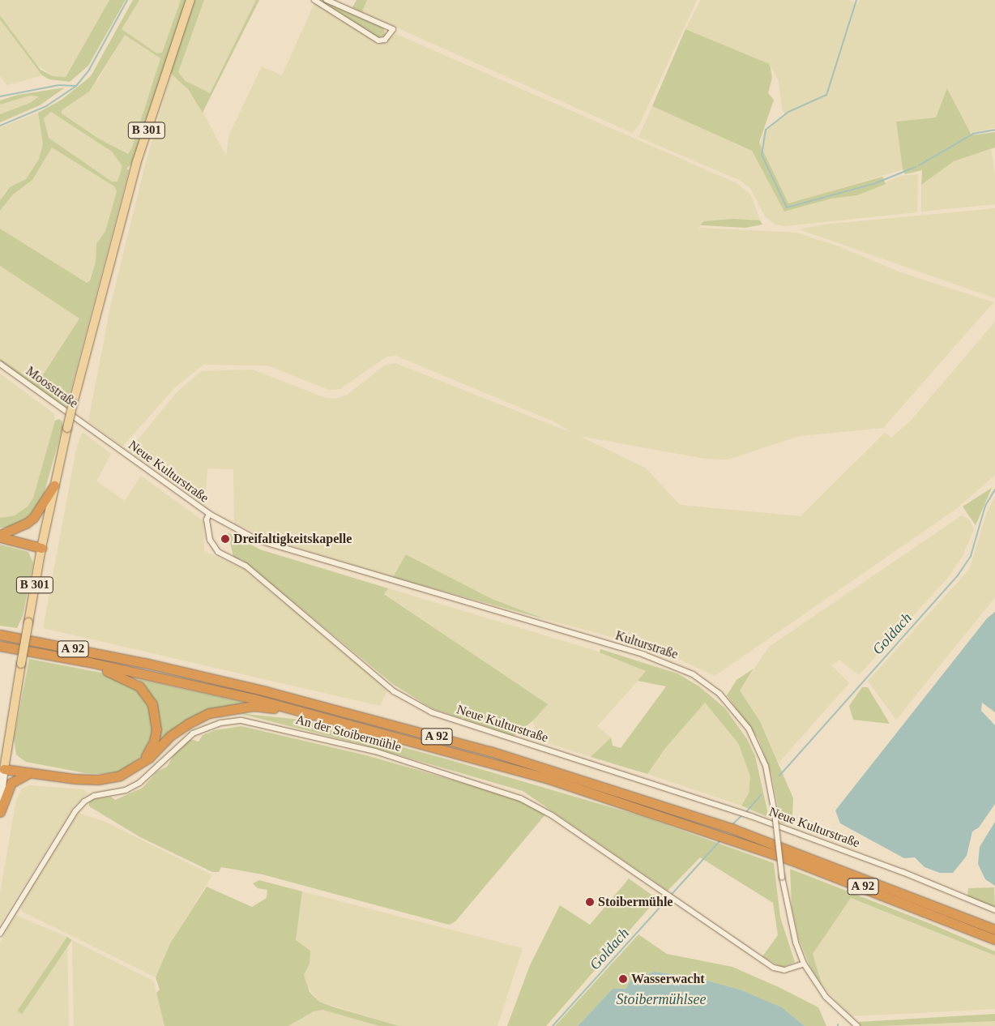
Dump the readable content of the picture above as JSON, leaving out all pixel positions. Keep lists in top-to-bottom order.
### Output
{
  "streets": {
    "highway": ["A 92"],
    "main road": ["B 301"],
    "street": [
      "Moosstraße",
      "Neue Kulturstraße",
      "Kulturstraße",
      "An der Stoibermühle"
    ]
  },
  "crossings": [
    ["Moosstraße", "Neue Kulturstraße"],
    ["Neue Kulturstraße", "Kulturstraße"],
    ["Kulturstraße", "An der Stoibermühle"]
  ],
  "water": ["Goldach", "Stoibermühlsee"],
  "places": ["Dreifaltigkeitskapelle", "Stoibermühle", "Wasserwacht"]
}
